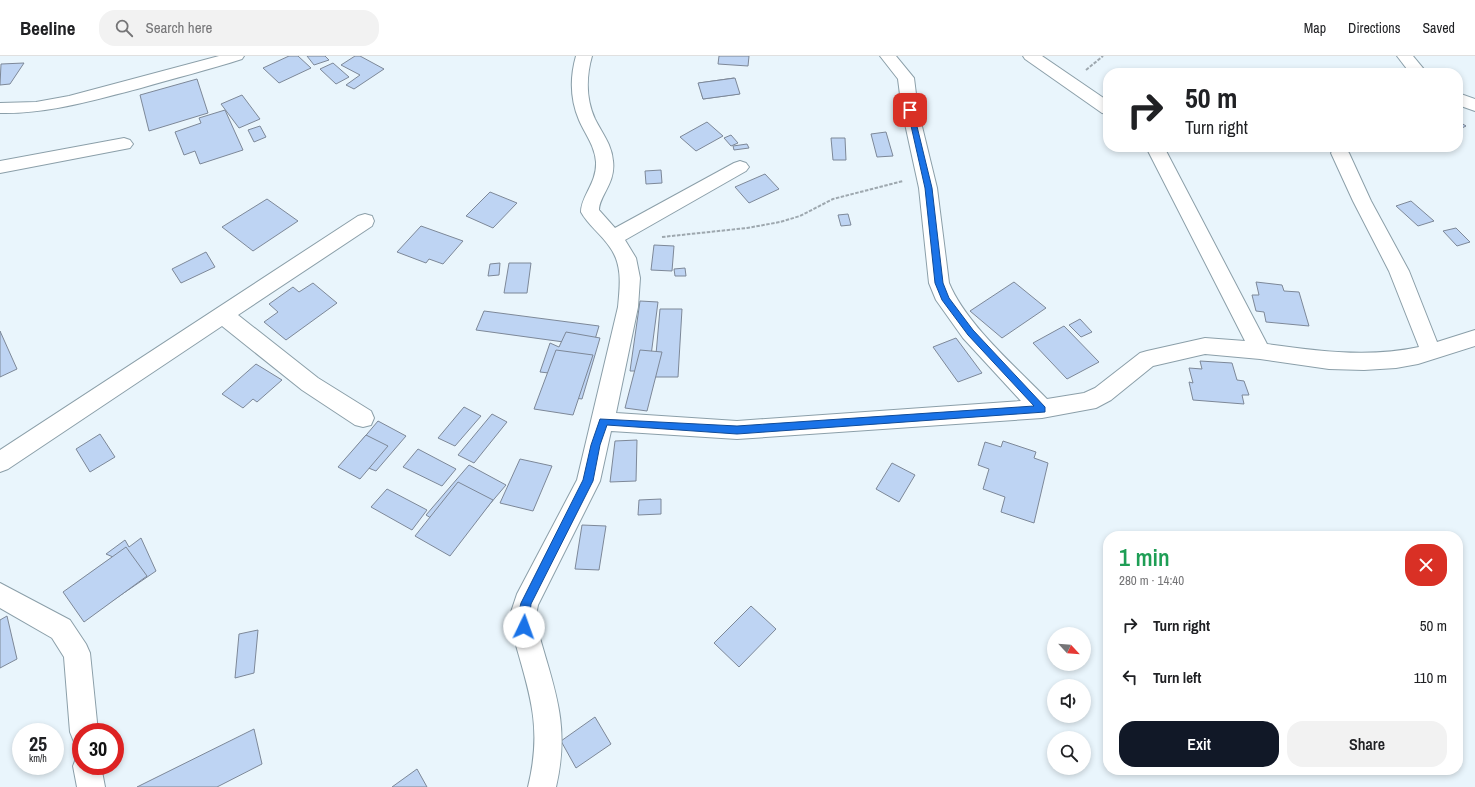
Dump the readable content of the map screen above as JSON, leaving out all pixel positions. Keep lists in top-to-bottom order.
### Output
{
  "north": "bottom right",
  "page": {
    "header": "Beeline",
    "search": "Search here",
    "nav": ["Map", "Directions", "Saved"],
    "turn": ["50 m", "Turn right"],
    "heading": ["1 min", "280 m · 14:40"],
    "list": [
      {
        "name": "Turn right",
        "value": "50 m"
      },
      {
        "name": "Turn left",
        "value": "110 m"
      }
    ],
    "buttons": ["Exit", "Share"],
    "speed": "25 km/h",
    "limit": "30"
  }
}
